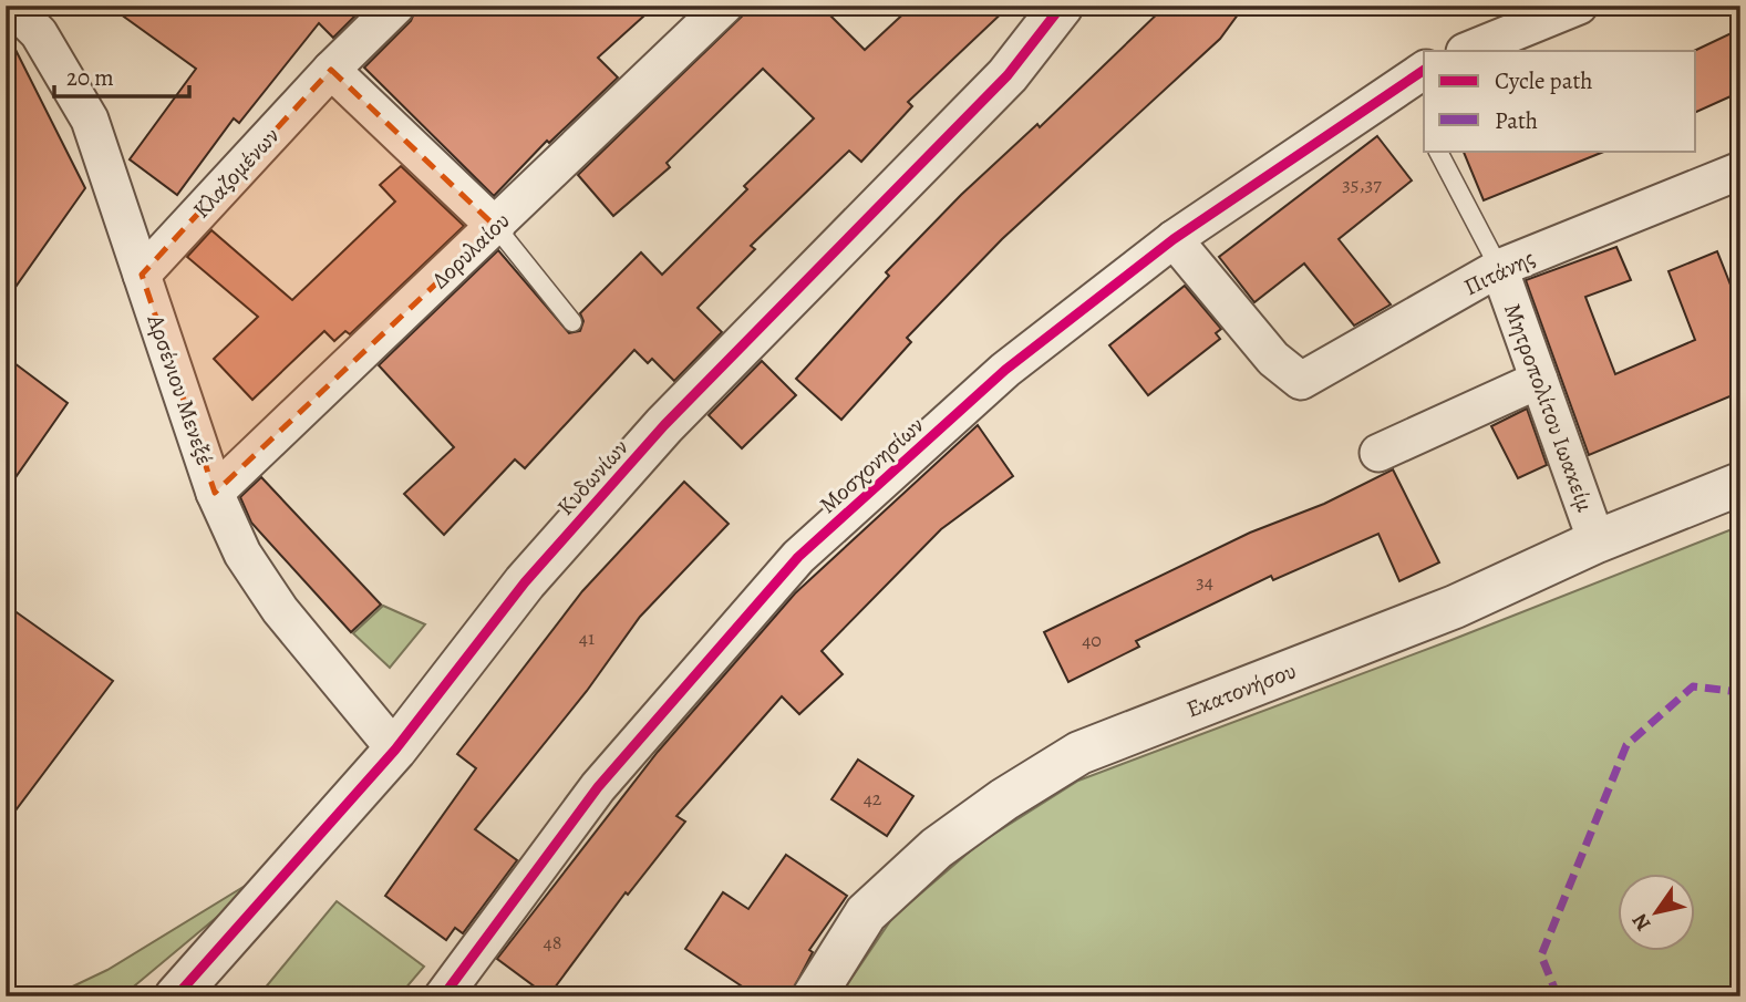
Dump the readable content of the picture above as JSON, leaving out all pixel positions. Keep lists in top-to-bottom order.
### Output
{
  "streets": {
    "street": [
      "Κλαζομένων",
      "Δορυλαίου",
      "Πιτάνης",
      "Αρσένιου Μενεξέ",
      "Μητροπολίτου Ιωακείμ",
      "Μοσχονησίων",
      "Κυδωνίων",
      "Εκατονήσου"
    ]
  },
  "crossings": [
    ["Κλαζομένων", "Αρσένιου Μενεξέ"],
    ["Δορυλαίου", "Αρσένιου Μενεξέ"],
    ["Πιτάνης", "Μητροπολίτου Ιωακείμ"],
    ["Πιτάνης", "Μοσχονησίων"],
    ["Αρσένιου Μενεξέ", "Κυδωνίων"],
    ["Μητροπολίτου Ιωακείμ", "Εκατονήσου"]
  ],
  "house_numbers": [
    "35,37",
    "34",
    "41",
    "40",
    "42",
    "48"
  ],
  "legend": ["Cycle path", "Path"],
  "scale_bar": "20 m",
  "north": "bottom left"
}
